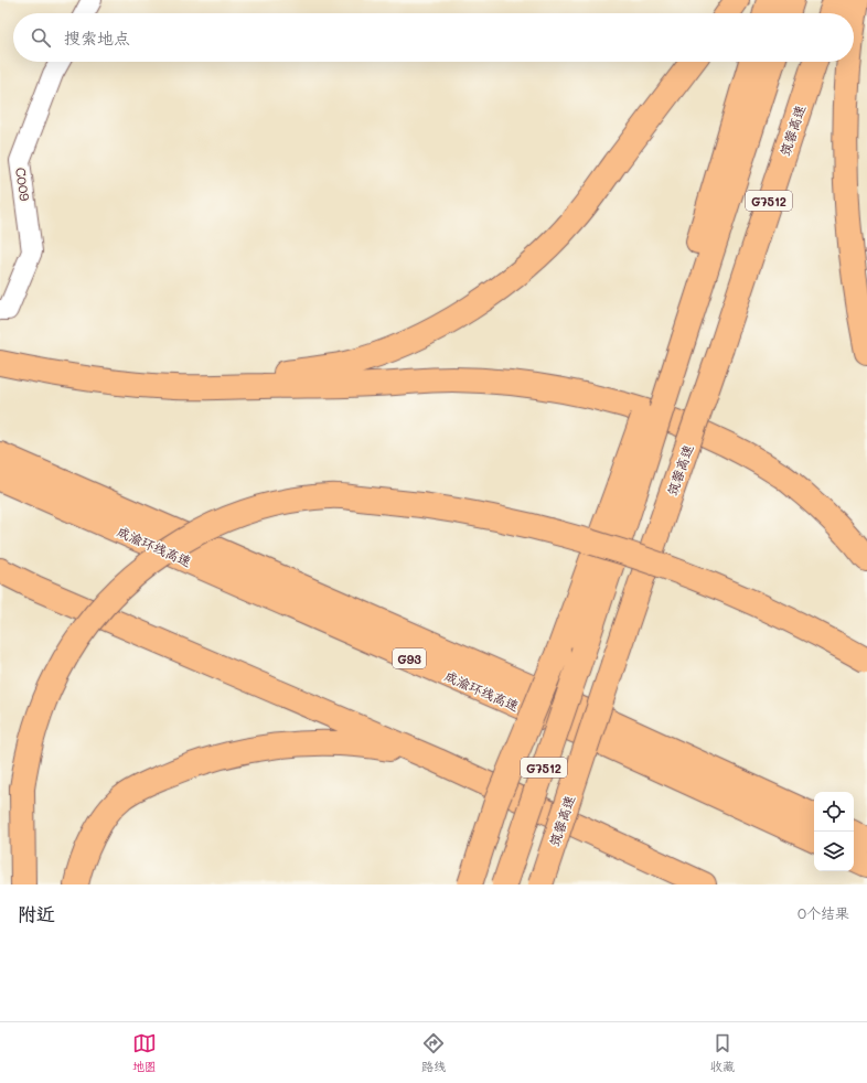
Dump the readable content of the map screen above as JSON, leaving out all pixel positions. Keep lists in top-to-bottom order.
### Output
{
  "streets": {
    "highway": [
      "筑蓉高速",
      "G7512",
      "成渝环线高速",
      "G93"
    ],
    "street": ["C009"]
  },
  "page": {
    "search": "搜索地点",
    "heading": ["附近", "0个结果"],
    "nav": ["地图", "路线", "收藏"]
  }
}
